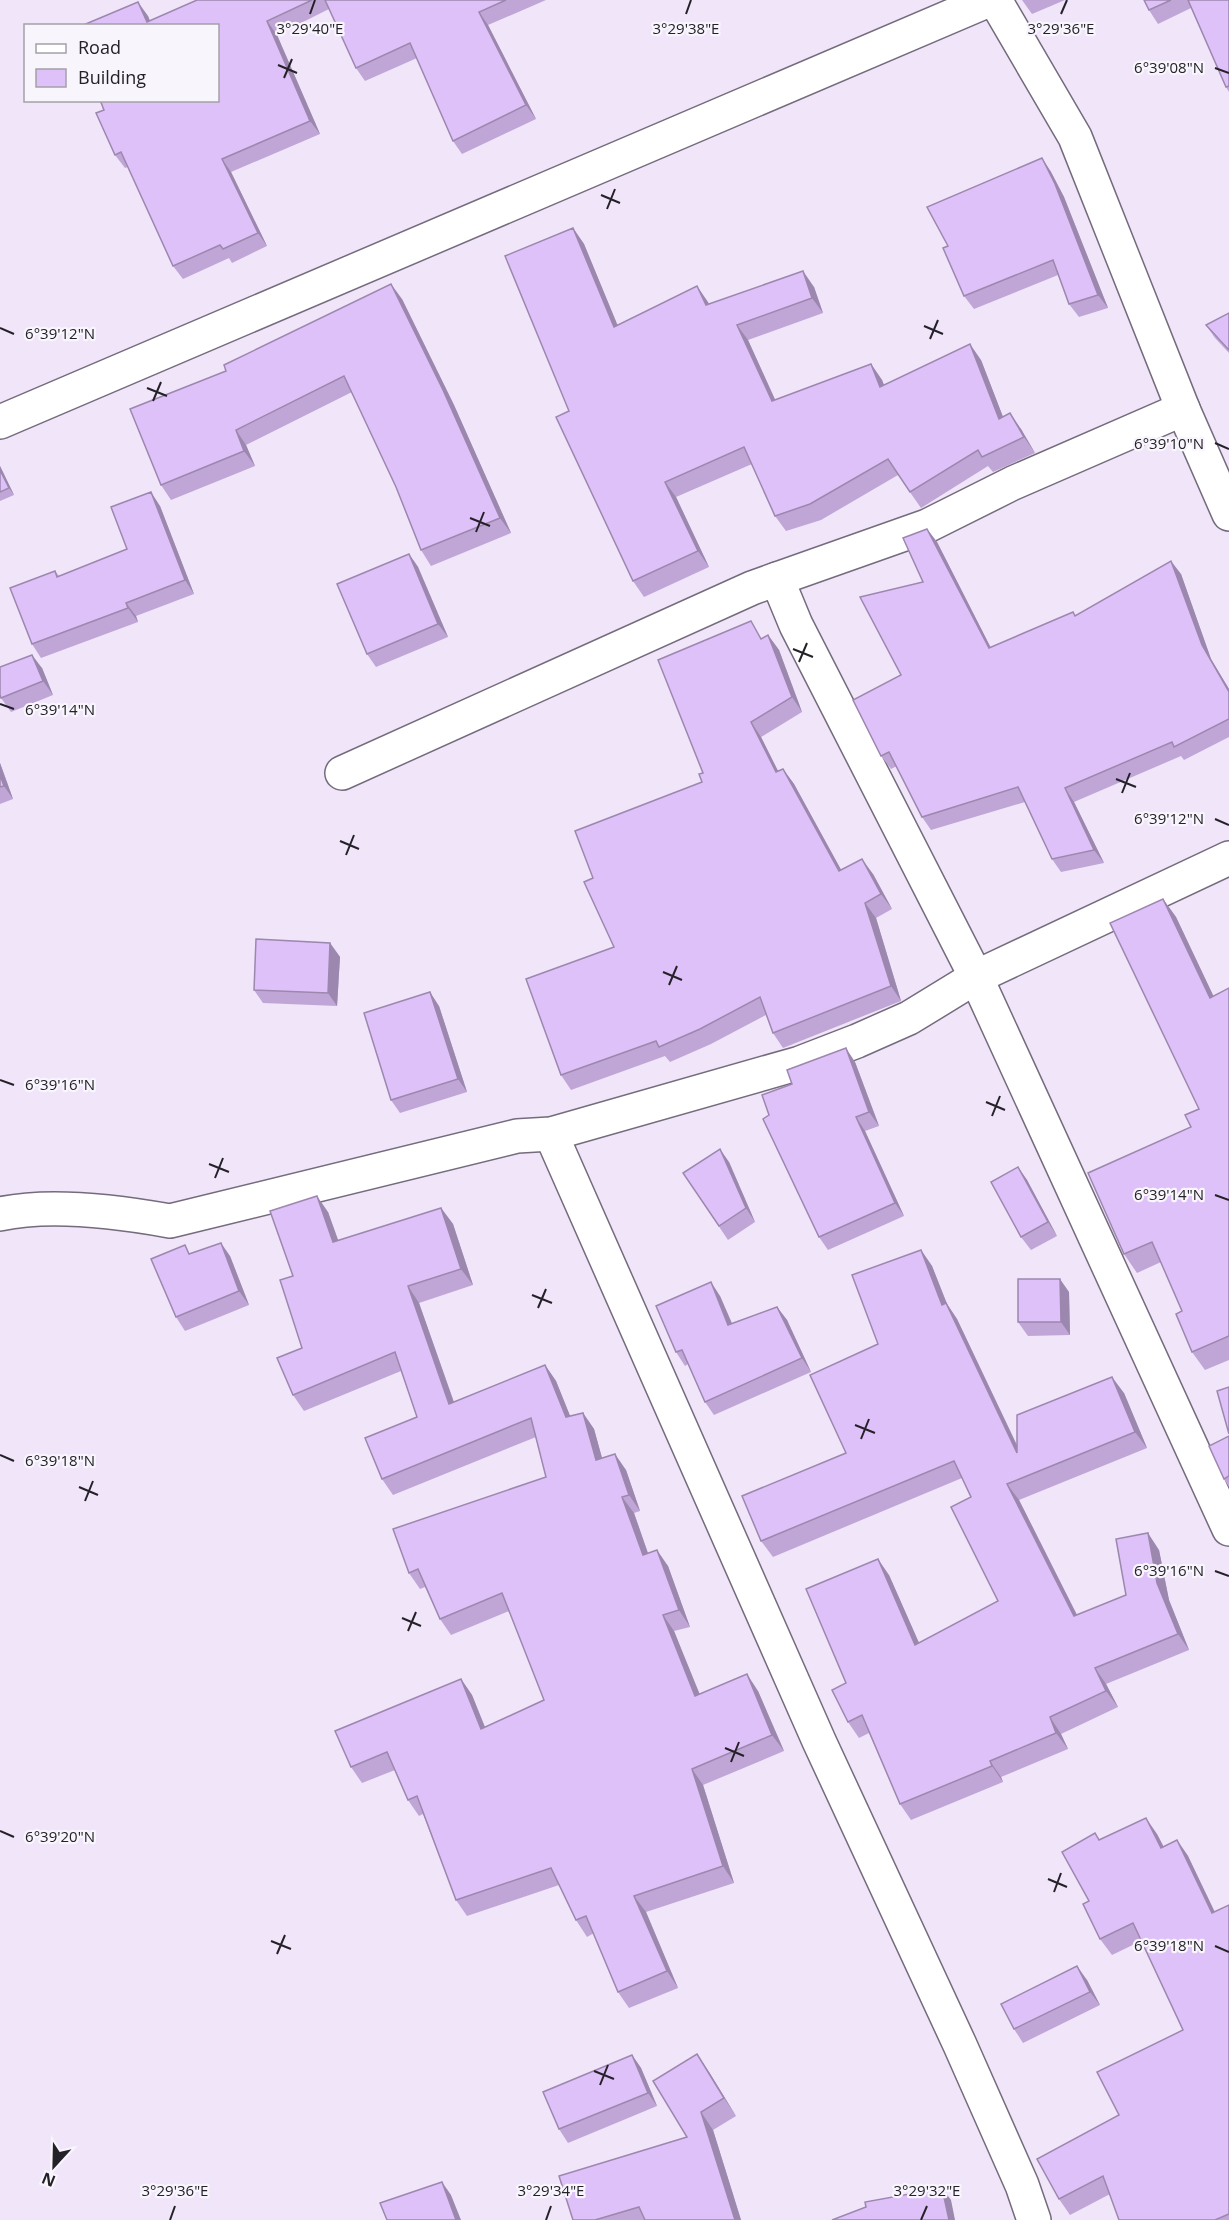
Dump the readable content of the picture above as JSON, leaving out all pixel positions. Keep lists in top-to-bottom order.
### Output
{
  "legend": ["Road", "Building"],
  "north": "bottom",
  "coordinates": [
    "3°29'36\"E",
    "3°29'40\"E",
    "3°29'38\"E",
    "6°39'08\"N",
    "6°39'12\"N",
    "6°39'10\"N",
    "6°39'14\"N",
    "6°39'16\"N",
    "6°39'18\"N",
    "6°39'20\"N",
    "3°29'34\"E",
    "3°29'32\"E"
  ]
}
